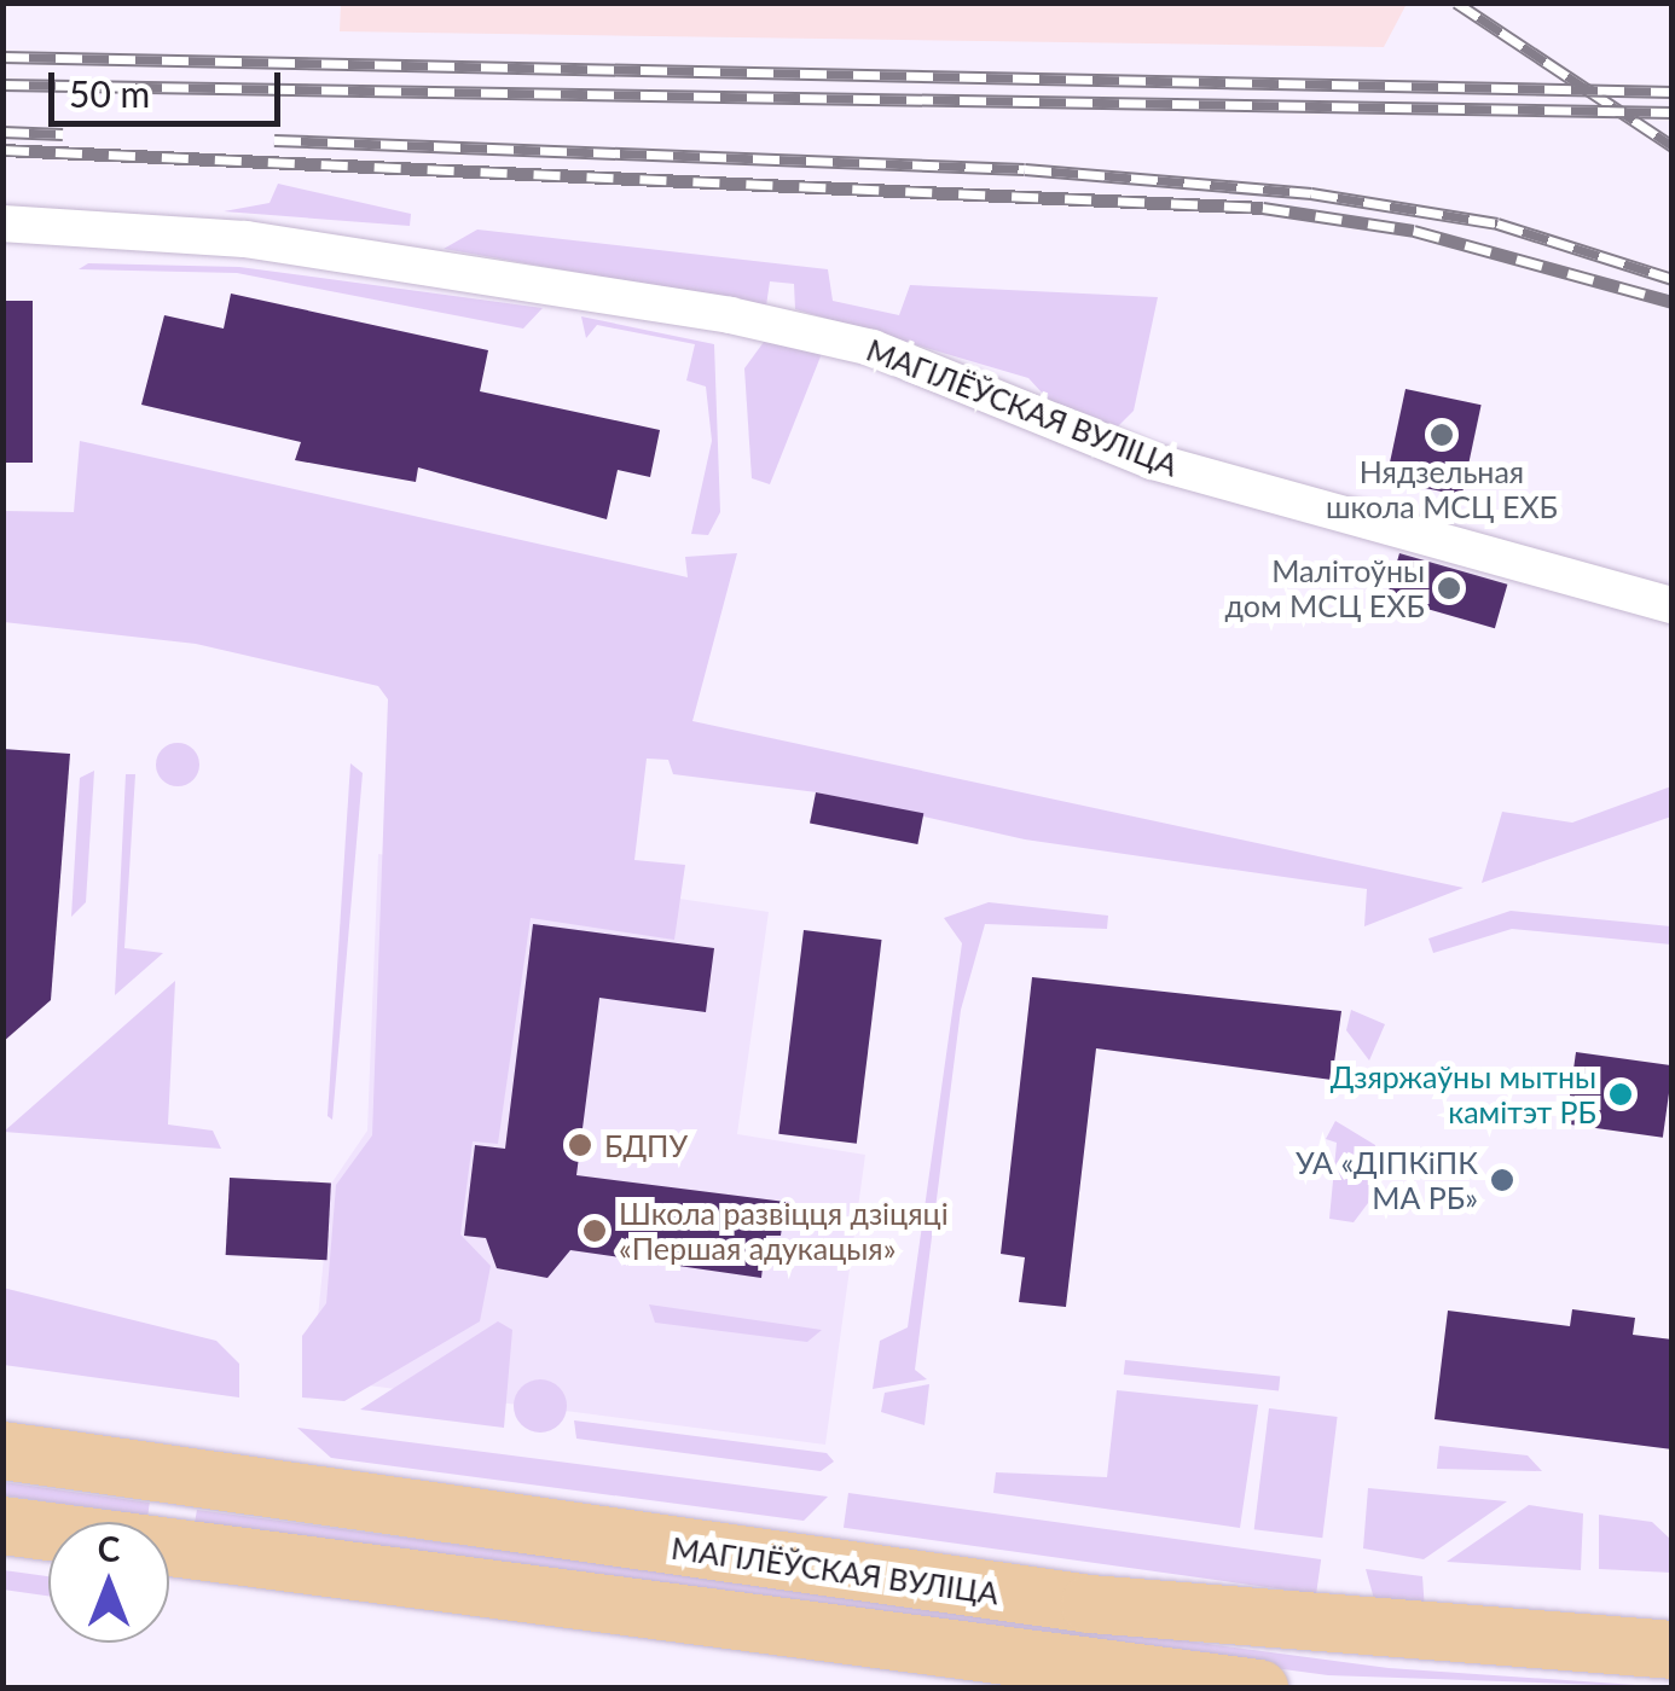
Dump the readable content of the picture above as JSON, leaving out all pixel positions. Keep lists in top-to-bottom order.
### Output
{
  "streets": {
    "main road": ["МАГІЛЁЎСКАЯ ВУЛІЦА"]
  },
  "places": [
    "Нядзельная школа МСЦ ЕХБ",
    "Малітоўны дом МСЦ ЕХБ",
    "Дзяржаўны мытны камітэт РБ",
    "БДПУ",
    "УА «ДІПКіПК МА РБ»",
    "Школа развіцця дзіцяці «Першая адукацыя»"
  ],
  "scale_bar": "50 m",
  "north": "top"
}
